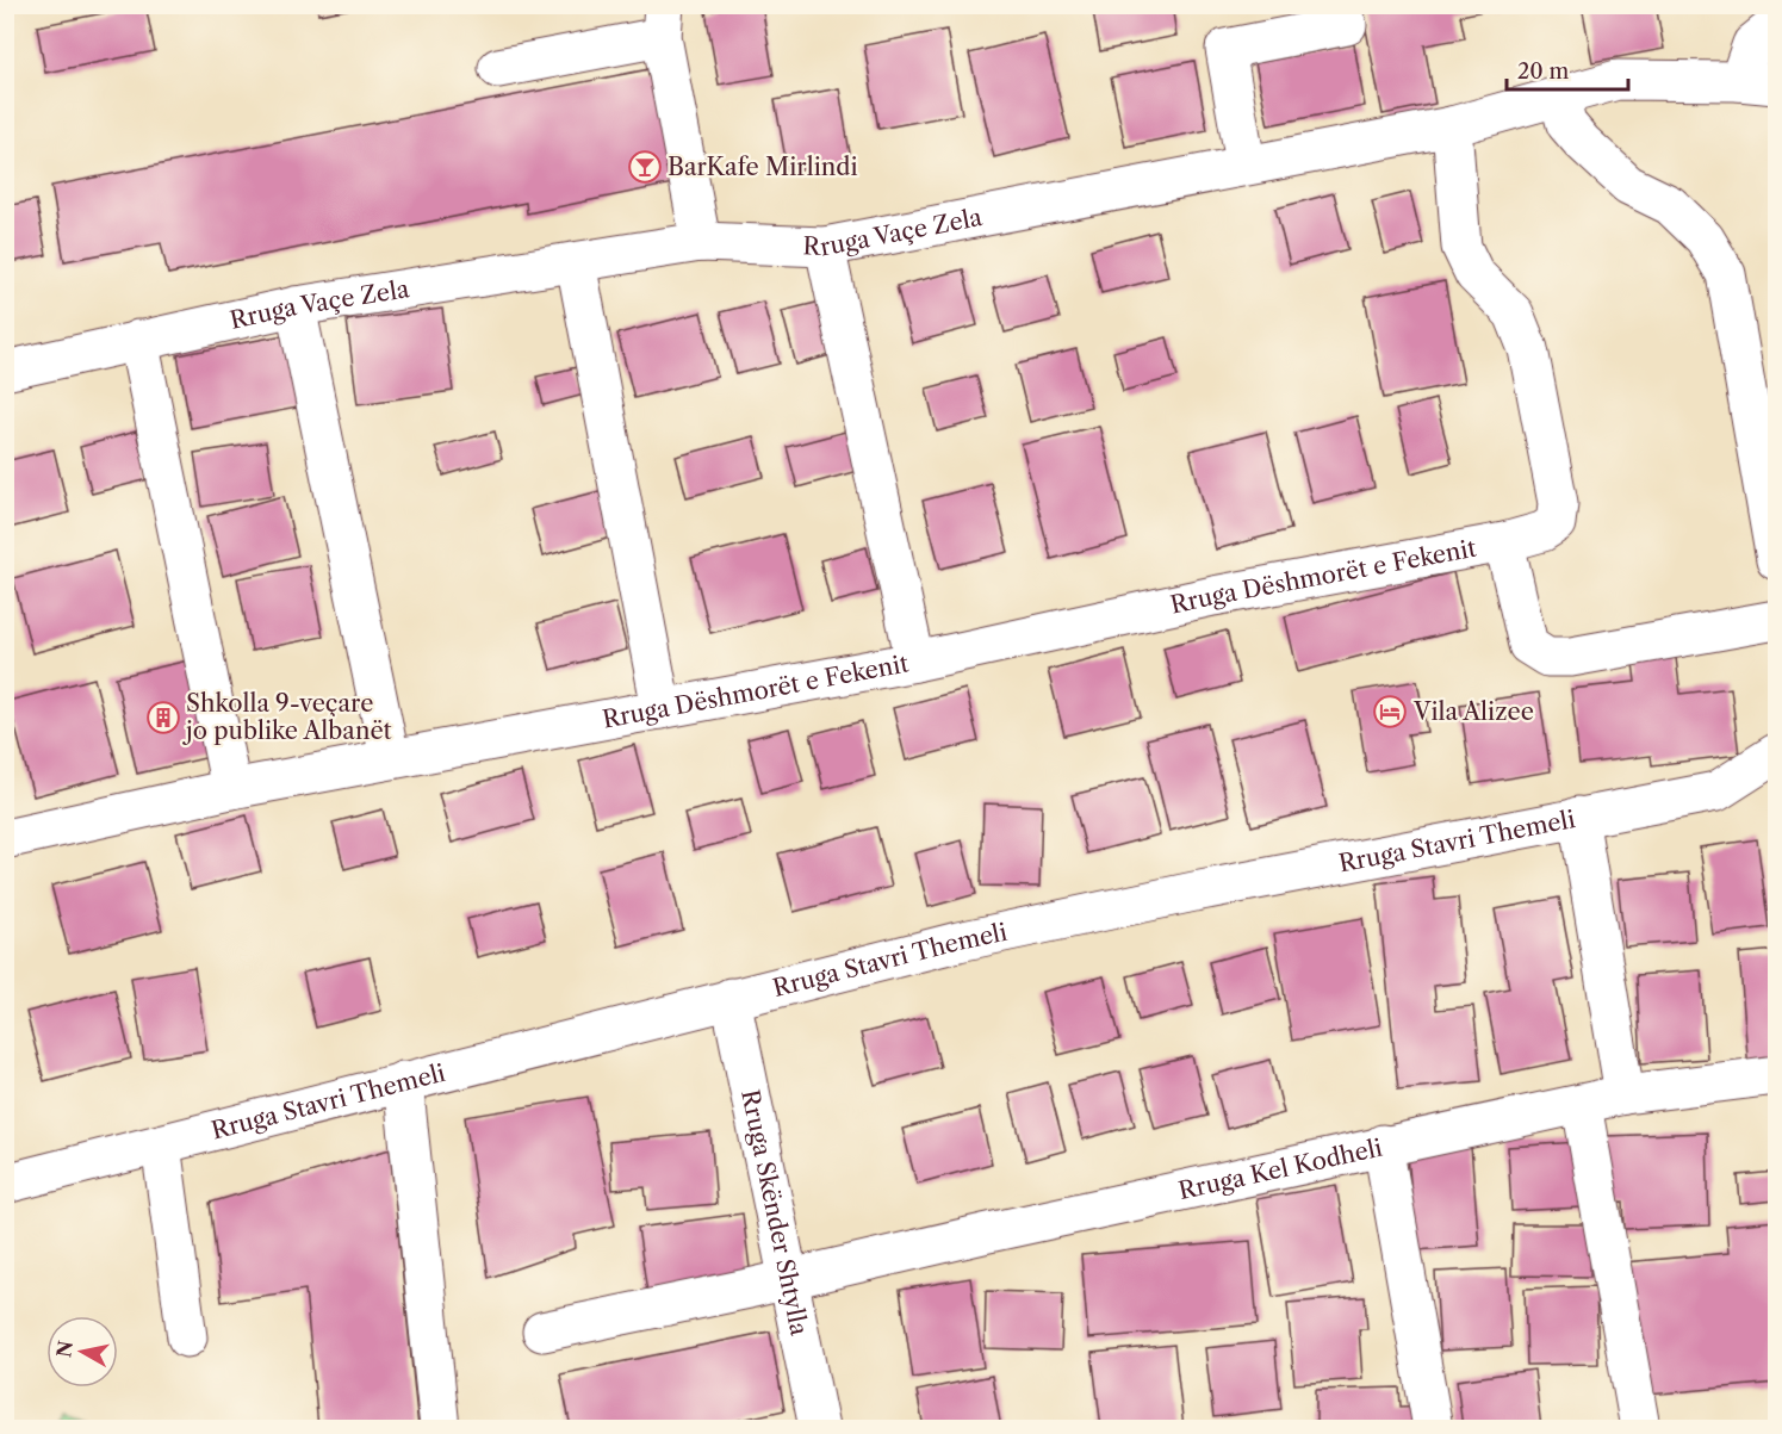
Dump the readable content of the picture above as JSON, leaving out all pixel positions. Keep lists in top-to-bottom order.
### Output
{
  "streets": {
    "street": [
      "Rruga Vaçe Zela",
      "Rruga Dëshmorët e Fekenit",
      "Rruga Stavri Themeli",
      "Rruga Kel Kodheli",
      "Rruga Skënder Shtylla"
    ]
  },
  "crossings": [
    ["Rruga Vaçe Zela", "Rruga Dëshmorët e Fekenit"],
    ["Rruga Stavri Themeli", "Rruga Skënder Shtylla"],
    ["Rruga Kel Kodheli", "Rruga Skënder Shtylla"]
  ],
  "places": {
    "bar": ["BarKafe Mirlindi"],
    "hotel": ["Vila Alizee"],
    "building": ["Shkolla 9-veçare jo publike Albanët"]
  },
  "scale_bar": "20 m",
  "north": "left"
}
